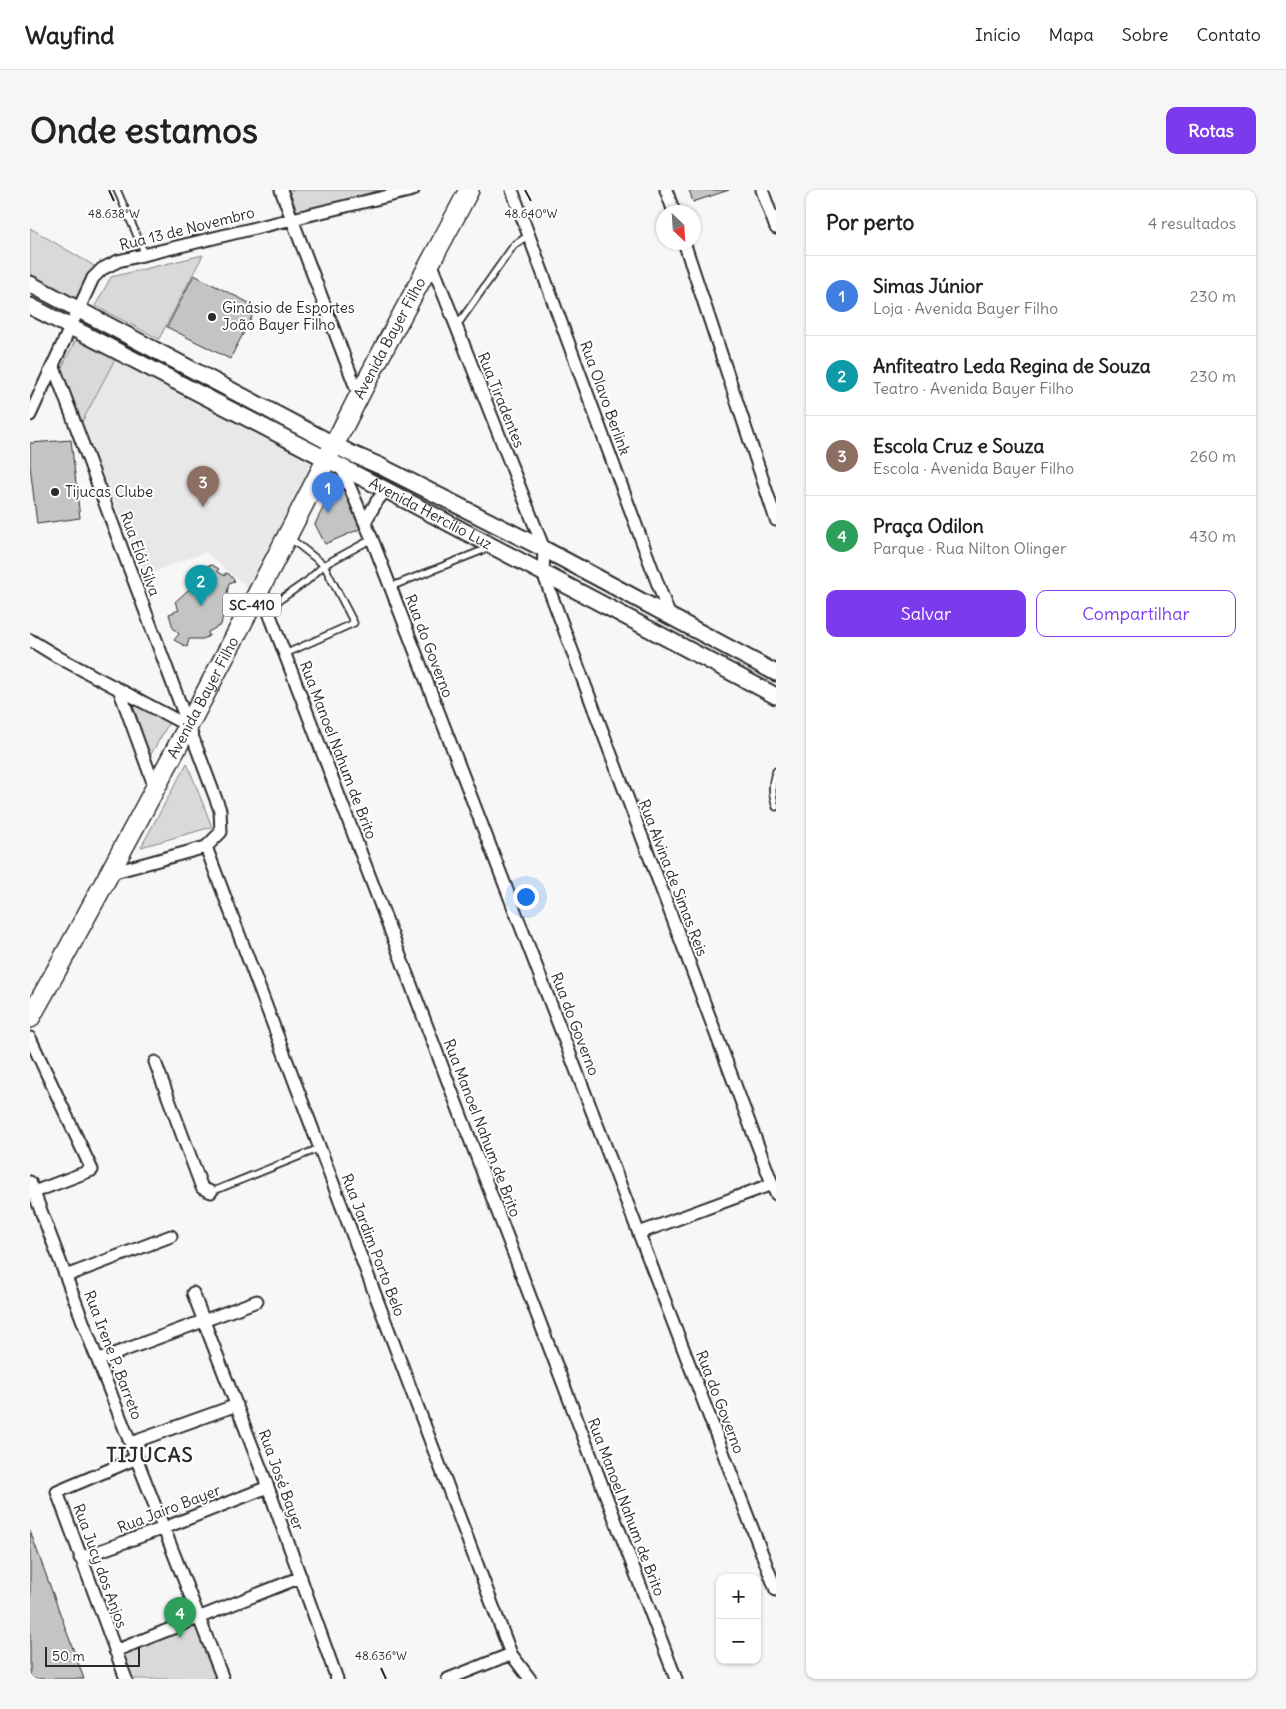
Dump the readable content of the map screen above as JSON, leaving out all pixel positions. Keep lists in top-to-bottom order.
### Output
{
  "streets": {
    "main road": ["Avenida Bayer Filho", "SC-410"],
    "street": [
      "Rua 13 de Novembro",
      "Rua Olavo Berlink",
      "Rua Tiradentes",
      "Avenida Hercílio Luz",
      "Rua Elói Silva",
      "Rua do Governo",
      "Rua Manoel Nahum de Brito",
      "Rua Alvina de Simas Reis",
      "Rua Jardim Porto Belo",
      "Rua Irene P. Barreto",
      "Rua José Bayer",
      "Rua Jairo Bayer",
      "Rua Jucy dos Anjos"
    ]
  },
  "crossings": [
    ["Rua 13 de Novembro", "Avenida Hercílio Luz"],
    ["Rua 13 de Novembro", "Rua Elói Silva"],
    ["Avenida Bayer Filho", "Rua Tiradentes"],
    ["Avenida Bayer Filho", "Avenida Hercílio Luz"],
    ["Avenida Bayer Filho", "Rua Elói Silva"],
    ["Avenida Bayer Filho", "Rua do Governo"],
    ["Avenida Bayer Filho", "Rua Manoel Nahum de Brito"],
    ["Rua Olavo Berlink", "Avenida Hercílio Luz"],
    ["Rua Tiradentes", "Avenida Hercílio Luz"],
    ["Avenida Hercílio Luz", "Rua do Governo"],
    ["Avenida Hercílio Luz", "Rua Alvina de Simas Reis"],
    ["Rua Elói Silva", "Rua Jardim Porto Belo"],
    ["Rua Irene P. Barreto", "Rua Jairo Bayer"],
    ["Rua Irene P. Barreto", "Rua Jucy dos Anjos"],
    ["Rua José Bayer", "Rua Jairo Bayer"],
    ["Rua Jairo Bayer", "Rua Jucy dos Anjos"]
  ],
  "districts": ["TIJUCAS"],
  "places": ["Ginásio de Esportes João Bayer Filho", "Tijucas Clube"],
  "scale_bar": "50 m",
  "north": "bottom right",
  "page": {
    "header": "Wayfind",
    "nav": [
      "Início",
      "Mapa",
      "Sobre",
      "Contato"
    ],
    "buttons": [
      "Rotas",
      ["Salvar", "Compartilhar"]
    ],
    "title": "Onde estamos",
    "heading": ["Por perto", "4 resultados"],
    "list": [
      {
        "mark": "1",
        "name": "Simas Júnior",
        "note": "Loja · Avenida Bayer Filho",
        "value": "230 m"
      },
      {
        "mark": "2",
        "name": "Anfiteatro Leda Regina de Souza",
        "note": "Teatro · Avenida Bayer Filho",
        "value": "230 m"
      },
      {
        "mark": "3",
        "name": "Escola Cruz e Souza",
        "note": "Escola · Avenida Bayer Filho",
        "value": "260 m"
      },
      {
        "mark": "4",
        "name": "Praça Odilon",
        "note": "Parque · Rua Nilton Olinger",
        "value": "430 m"
      }
    ],
    "pins": [
      "3",
      "1",
      "2",
      "4"
    ],
    "map_buttons": ["+", "−"],
    "scale": "50 m"
  },
  "coordinates": ["48.638°W", "48.640°W", "48.636°W"]
}
